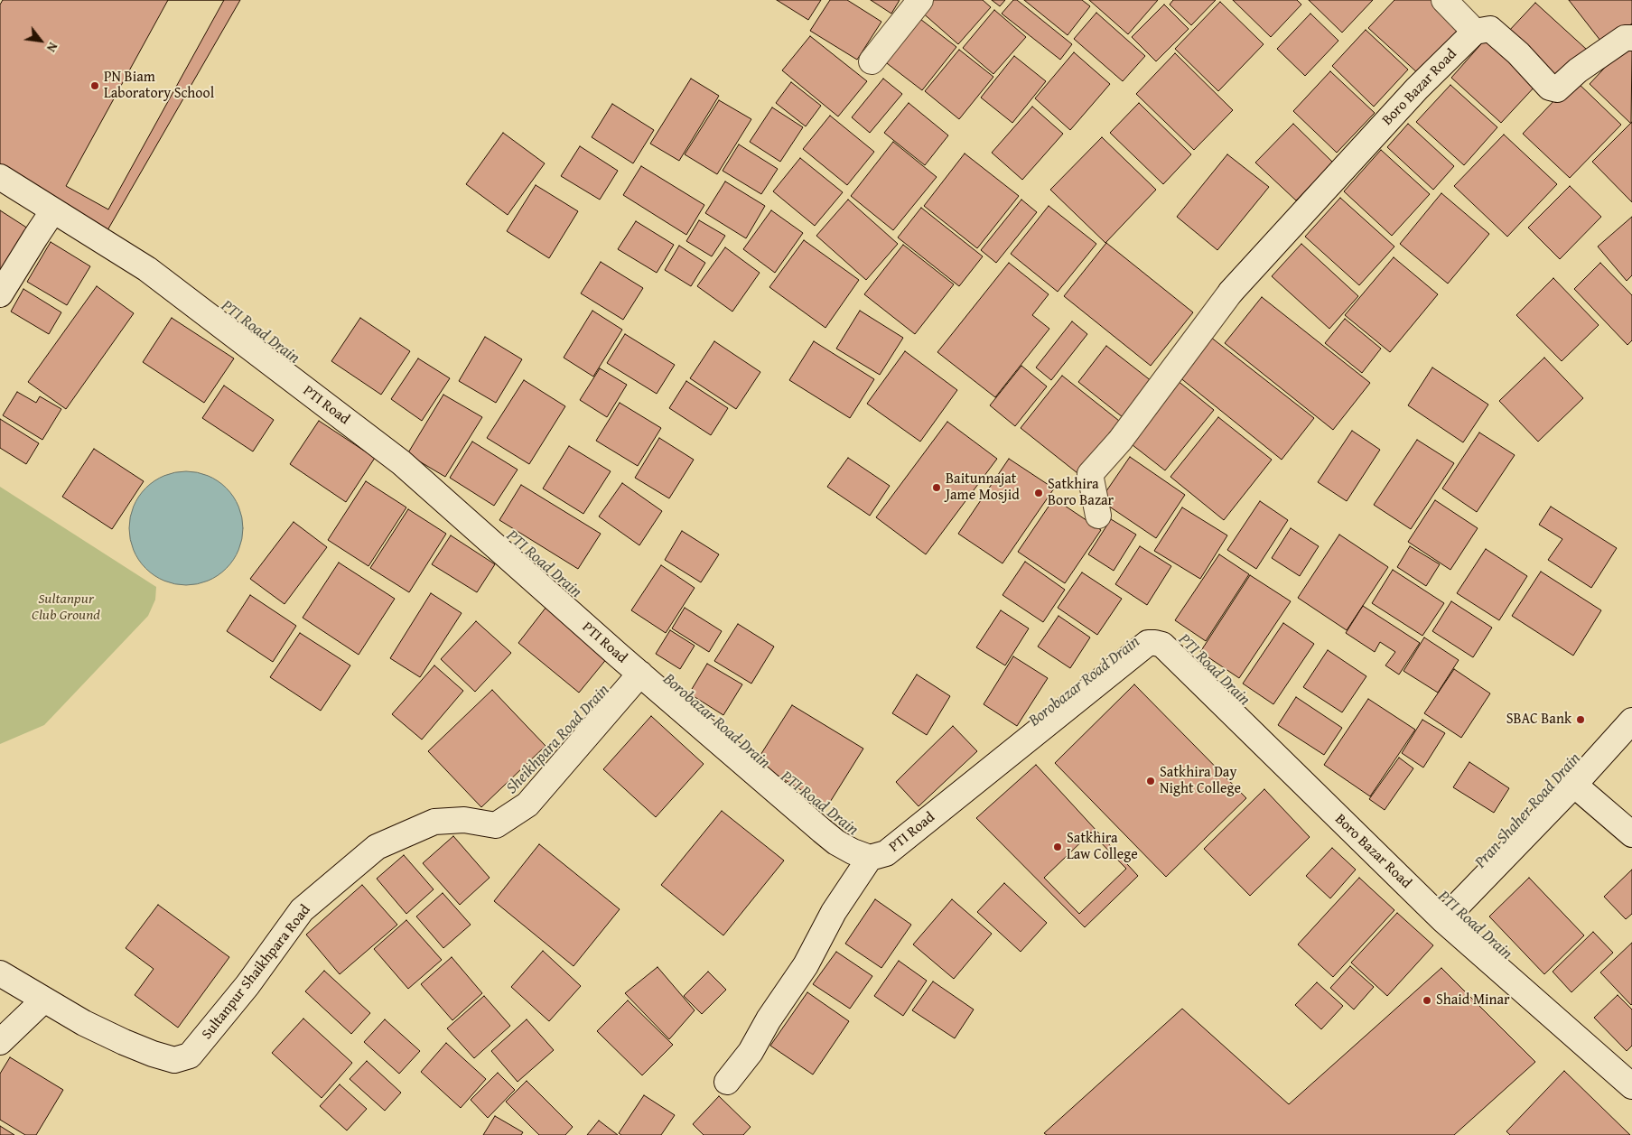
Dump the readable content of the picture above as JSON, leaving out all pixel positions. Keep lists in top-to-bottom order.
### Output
{
  "streets": {
    "main road": ["Boro Bazar Road", "PTI Road", "Sultanpur Shaikhpara Road"]
  },
  "crossings": [
    ["Boro Bazar Road", "PTI Road"],
    ["PTI Road", "Sultanpur Shaikhpara Road"]
  ],
  "water": [
    "PTI Road Drain",
    "Borobazar Road Drain",
    "Sheikhpara Road Drain",
    "Pran Shaher Road Drain"
  ],
  "parks": ["Sultanpur Club Ground"],
  "places": [
    "PN Biam Laboratory School",
    "Baitunnajat Jame Mosjid",
    "Satkhira Boro Bazar",
    "SBAC Bank",
    "Satkhira Day Night College",
    "Satkhira Law College",
    "Shaid Minar"
  ],
  "north": "bottom right"
}
